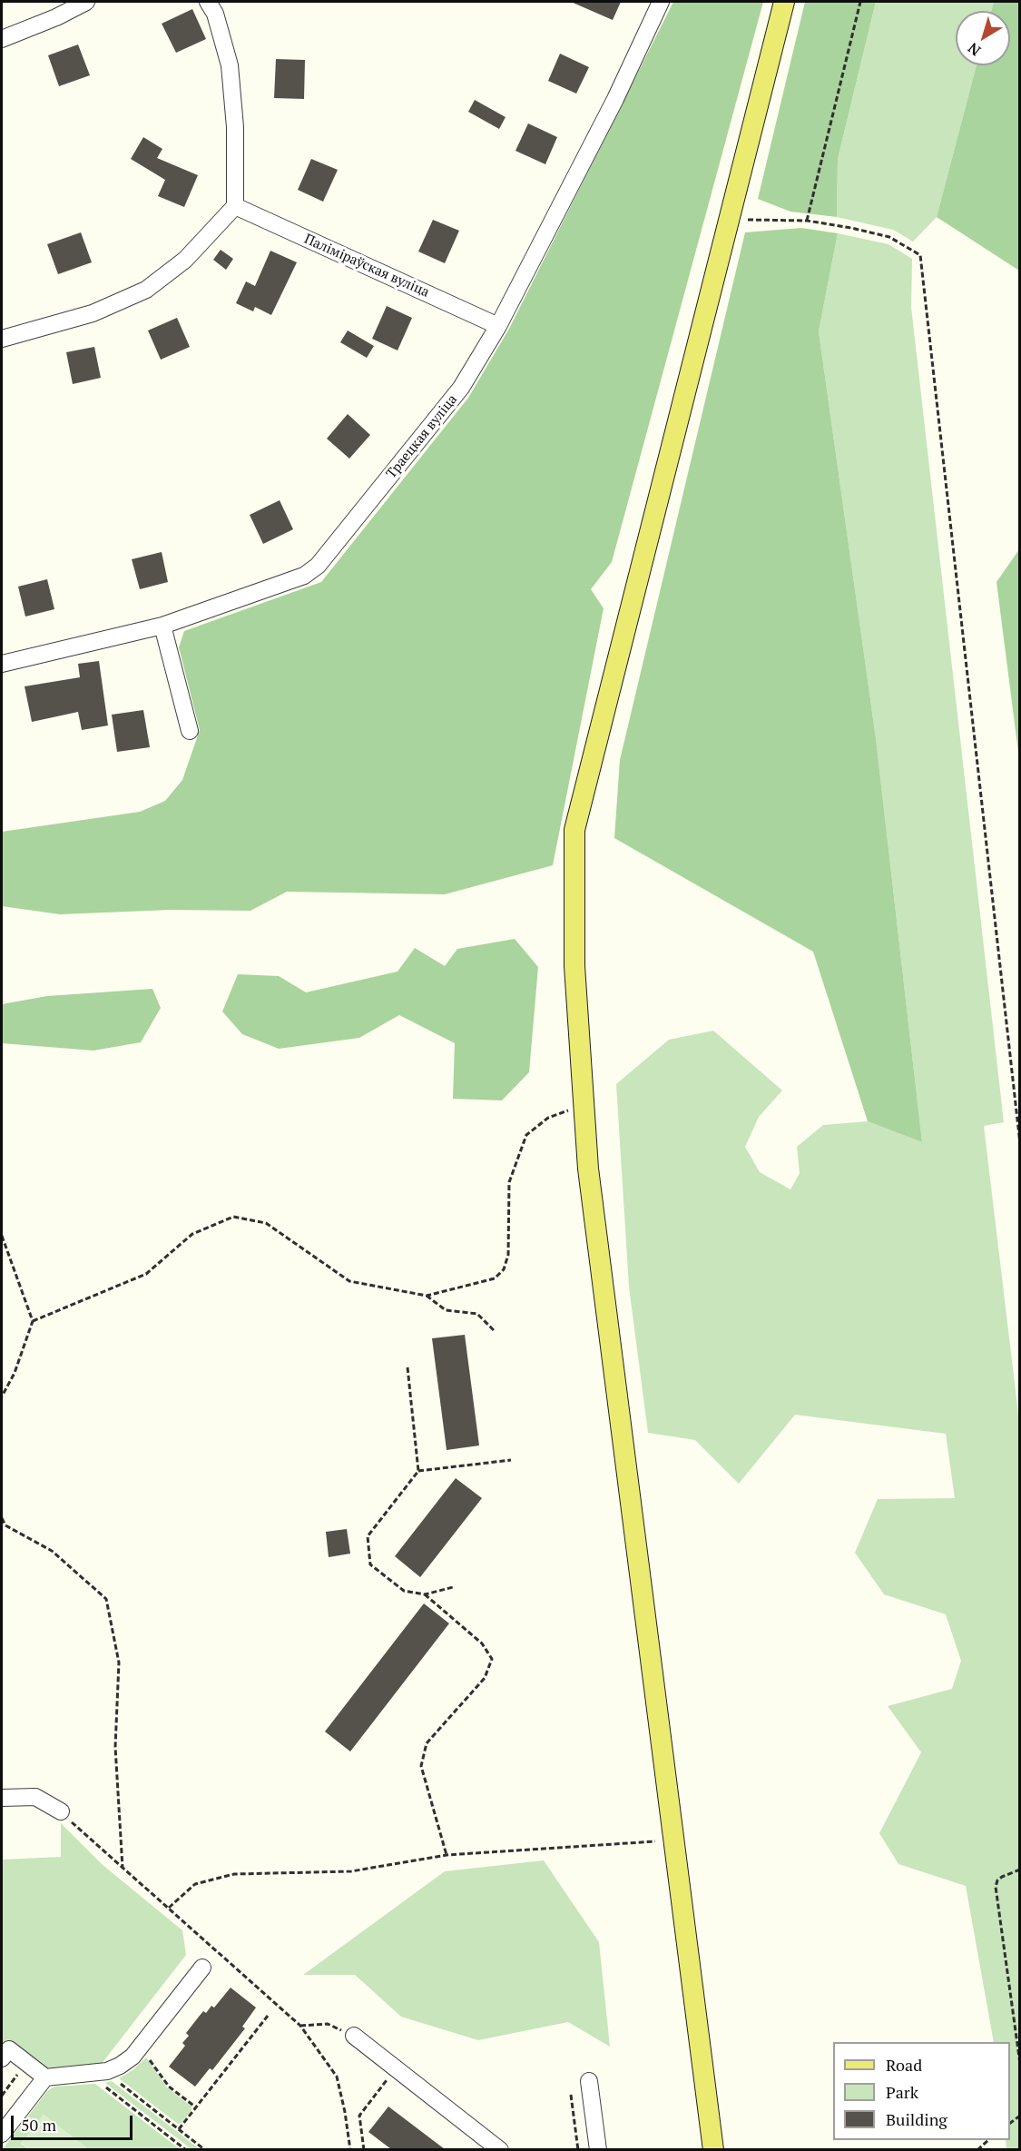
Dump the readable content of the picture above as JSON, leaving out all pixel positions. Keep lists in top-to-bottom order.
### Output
{
  "streets": {
    "street": ["Паліміраўская вуліца", "Траецкая вуліца"]
  },
  "crossings": [
    ["Паліміраўская вуліца", "Траецкая вуліца"]
  ],
  "legend": ["Road", "Park", "Building"],
  "scale_bar": "50 m",
  "north": "bottom left"
}
